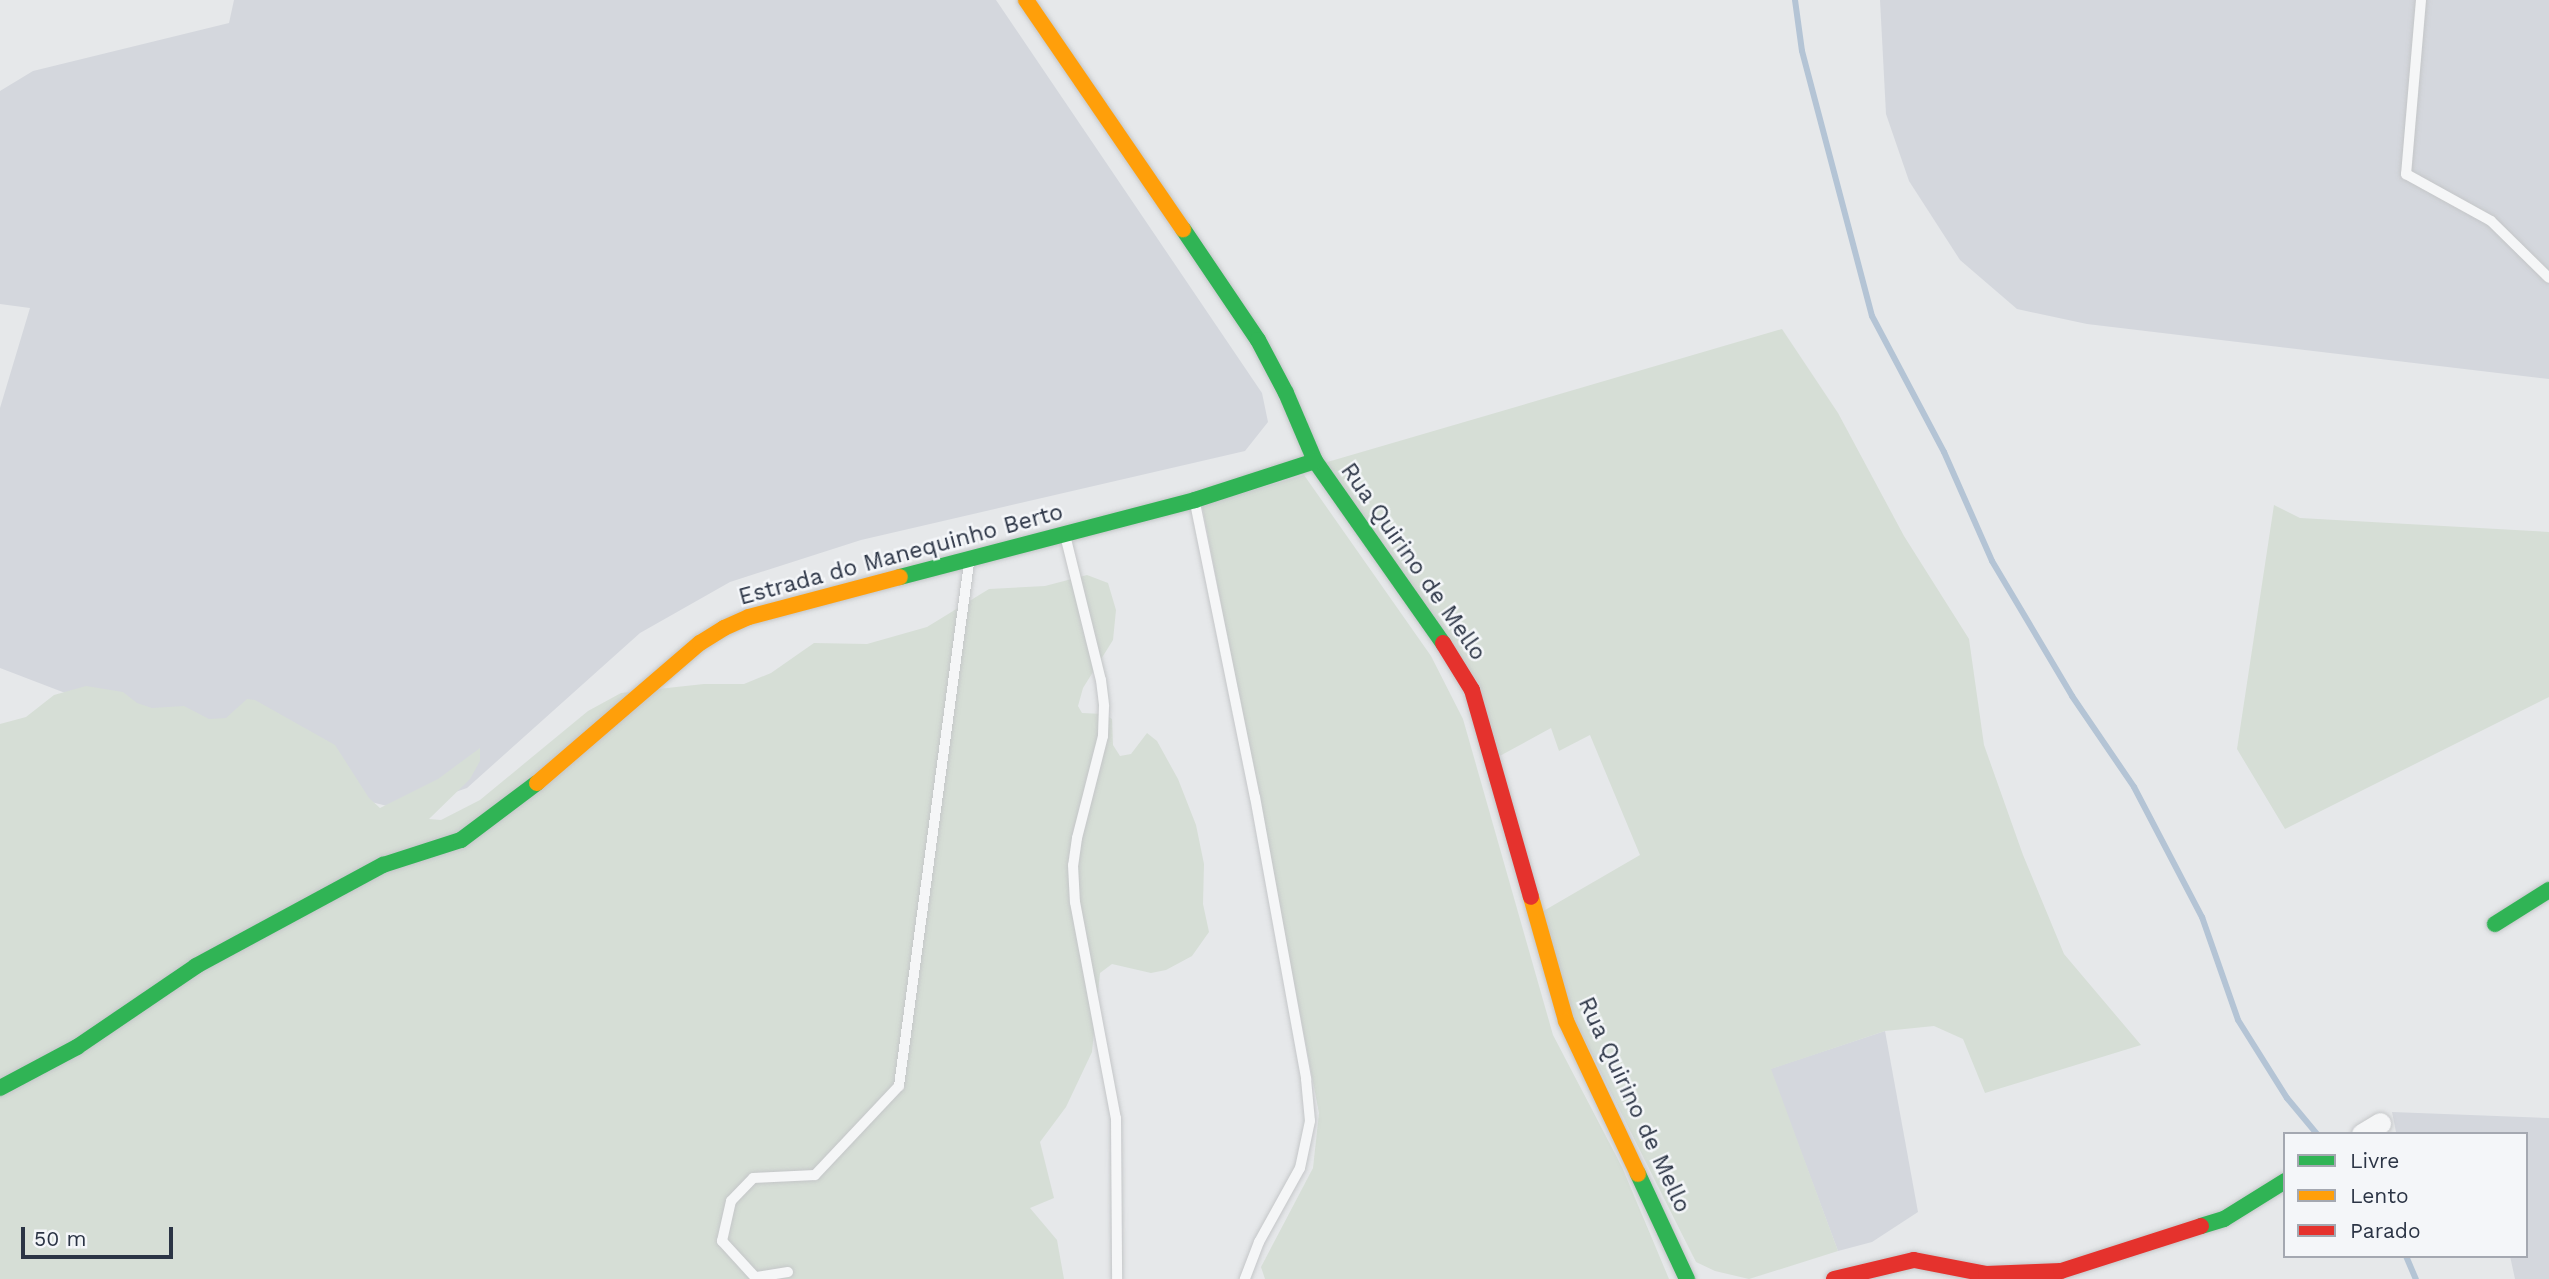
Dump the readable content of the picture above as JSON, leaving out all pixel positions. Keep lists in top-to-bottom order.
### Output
{
  "streets": {
    "street": ["Estrada do Manequinho Berto", "Rua Quirino de Mello"]
  },
  "crossings": [
    ["Estrada do Manequinho Berto", "Rua Quirino de Mello"]
  ],
  "legend": ["Livre", "Lento", "Parado"],
  "scale_bar": "50 m"
}
